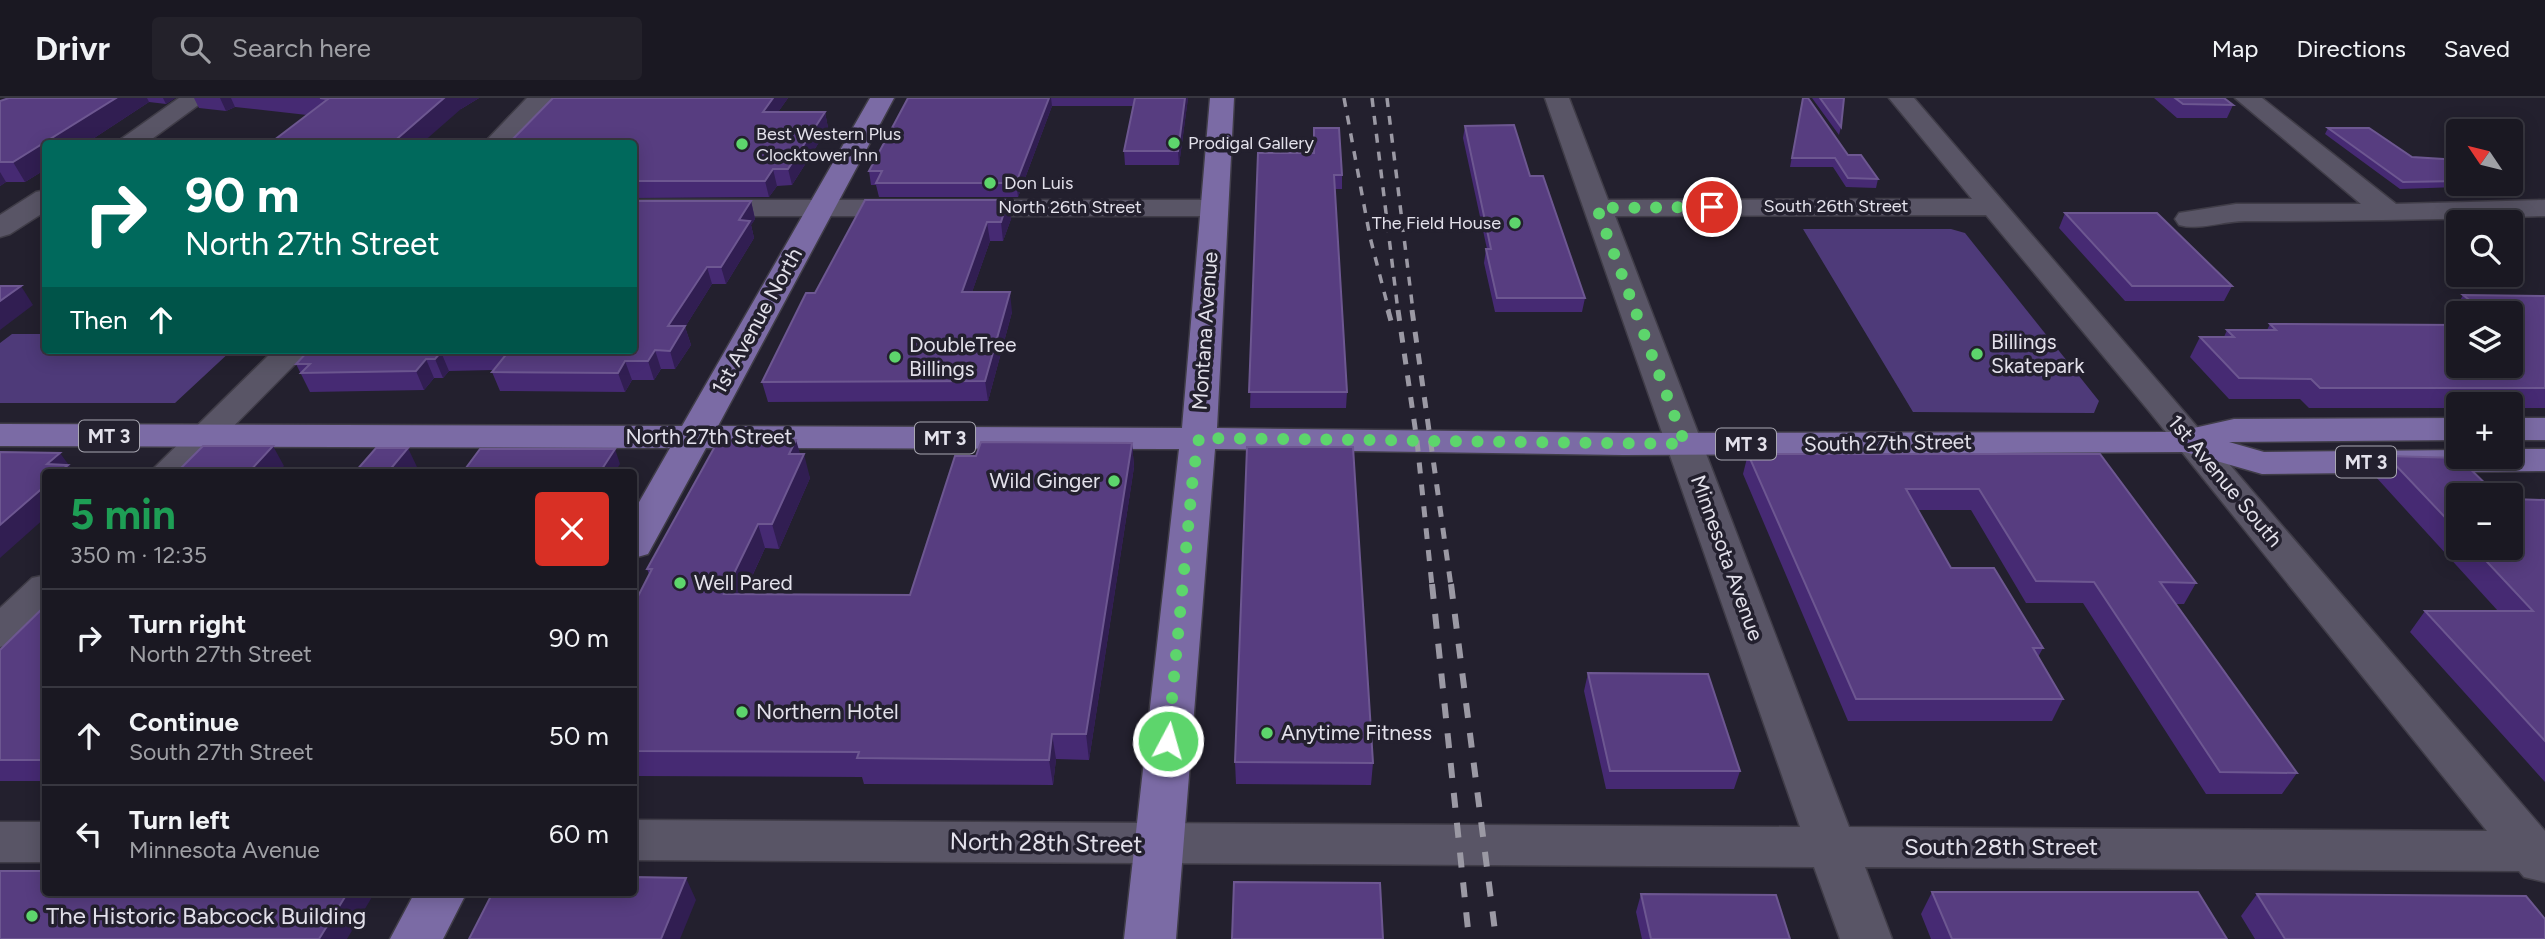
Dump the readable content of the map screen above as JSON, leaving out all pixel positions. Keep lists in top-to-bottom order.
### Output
{
  "streets": {
    "main road": [
      "1st Avenue North",
      "Montana Avenue",
      "MT 3",
      "North 27th Street",
      "South 27th Street"
    ],
    "street": [
      "South 26th Street",
      "North 26th Street",
      "1st Avenue South",
      "Minnesota Avenue",
      "North 28th Street",
      "South 28th Street"
    ]
  },
  "crossings": [
    ["South 26th Street", "1st Avenue South"],
    ["South 26th Street", "Minnesota Avenue"],
    ["North 26th Street", "1st Avenue North"],
    ["North 26th Street", "Montana Avenue"],
    ["1st Avenue North", "North 27th Street"],
    ["Montana Avenue", "North 27th Street"],
    ["Montana Avenue", "North 28th Street"],
    ["North 27th Street", "South 27th Street"],
    ["South 27th Street", "1st Avenue South"],
    ["South 27th Street", "Minnesota Avenue"],
    ["1st Avenue South", "South 28th Street"],
    ["Minnesota Avenue", "South 28th Street"],
    ["North 28th Street", "South 28th Street"]
  ],
  "places": [
    "Prodigal Gallery",
    "Best Western Plus Clocktower Inn",
    "Don Luis",
    "The Field House",
    "Billings Skatepark",
    "DoubleTree Billings",
    "Wild Ginger",
    "Well Pared",
    "Northern Hotel",
    "Anytime Fitness",
    "The Historic Babcock Building"
  ],
  "north": "top left",
  "page": {
    "header": "Drivr",
    "search": "Search here",
    "nav": ["Map", "Directions", "Saved"],
    "map_buttons": ["+", "−"],
    "turn": ["90 m", "North 27th Street"],
    "then": "Then",
    "heading": ["5 min", "350 m · 12:35"],
    "list": [
      {
        "name": "Turn right",
        "note": "North 27th Street",
        "value": "90 m"
      },
      {
        "name": "Continue",
        "note": "South 27th Street",
        "value": "50 m"
      },
      {
        "name": "Turn left",
        "note": "Minnesota Avenue",
        "value": "60 m"
      }
    ]
  }
}
